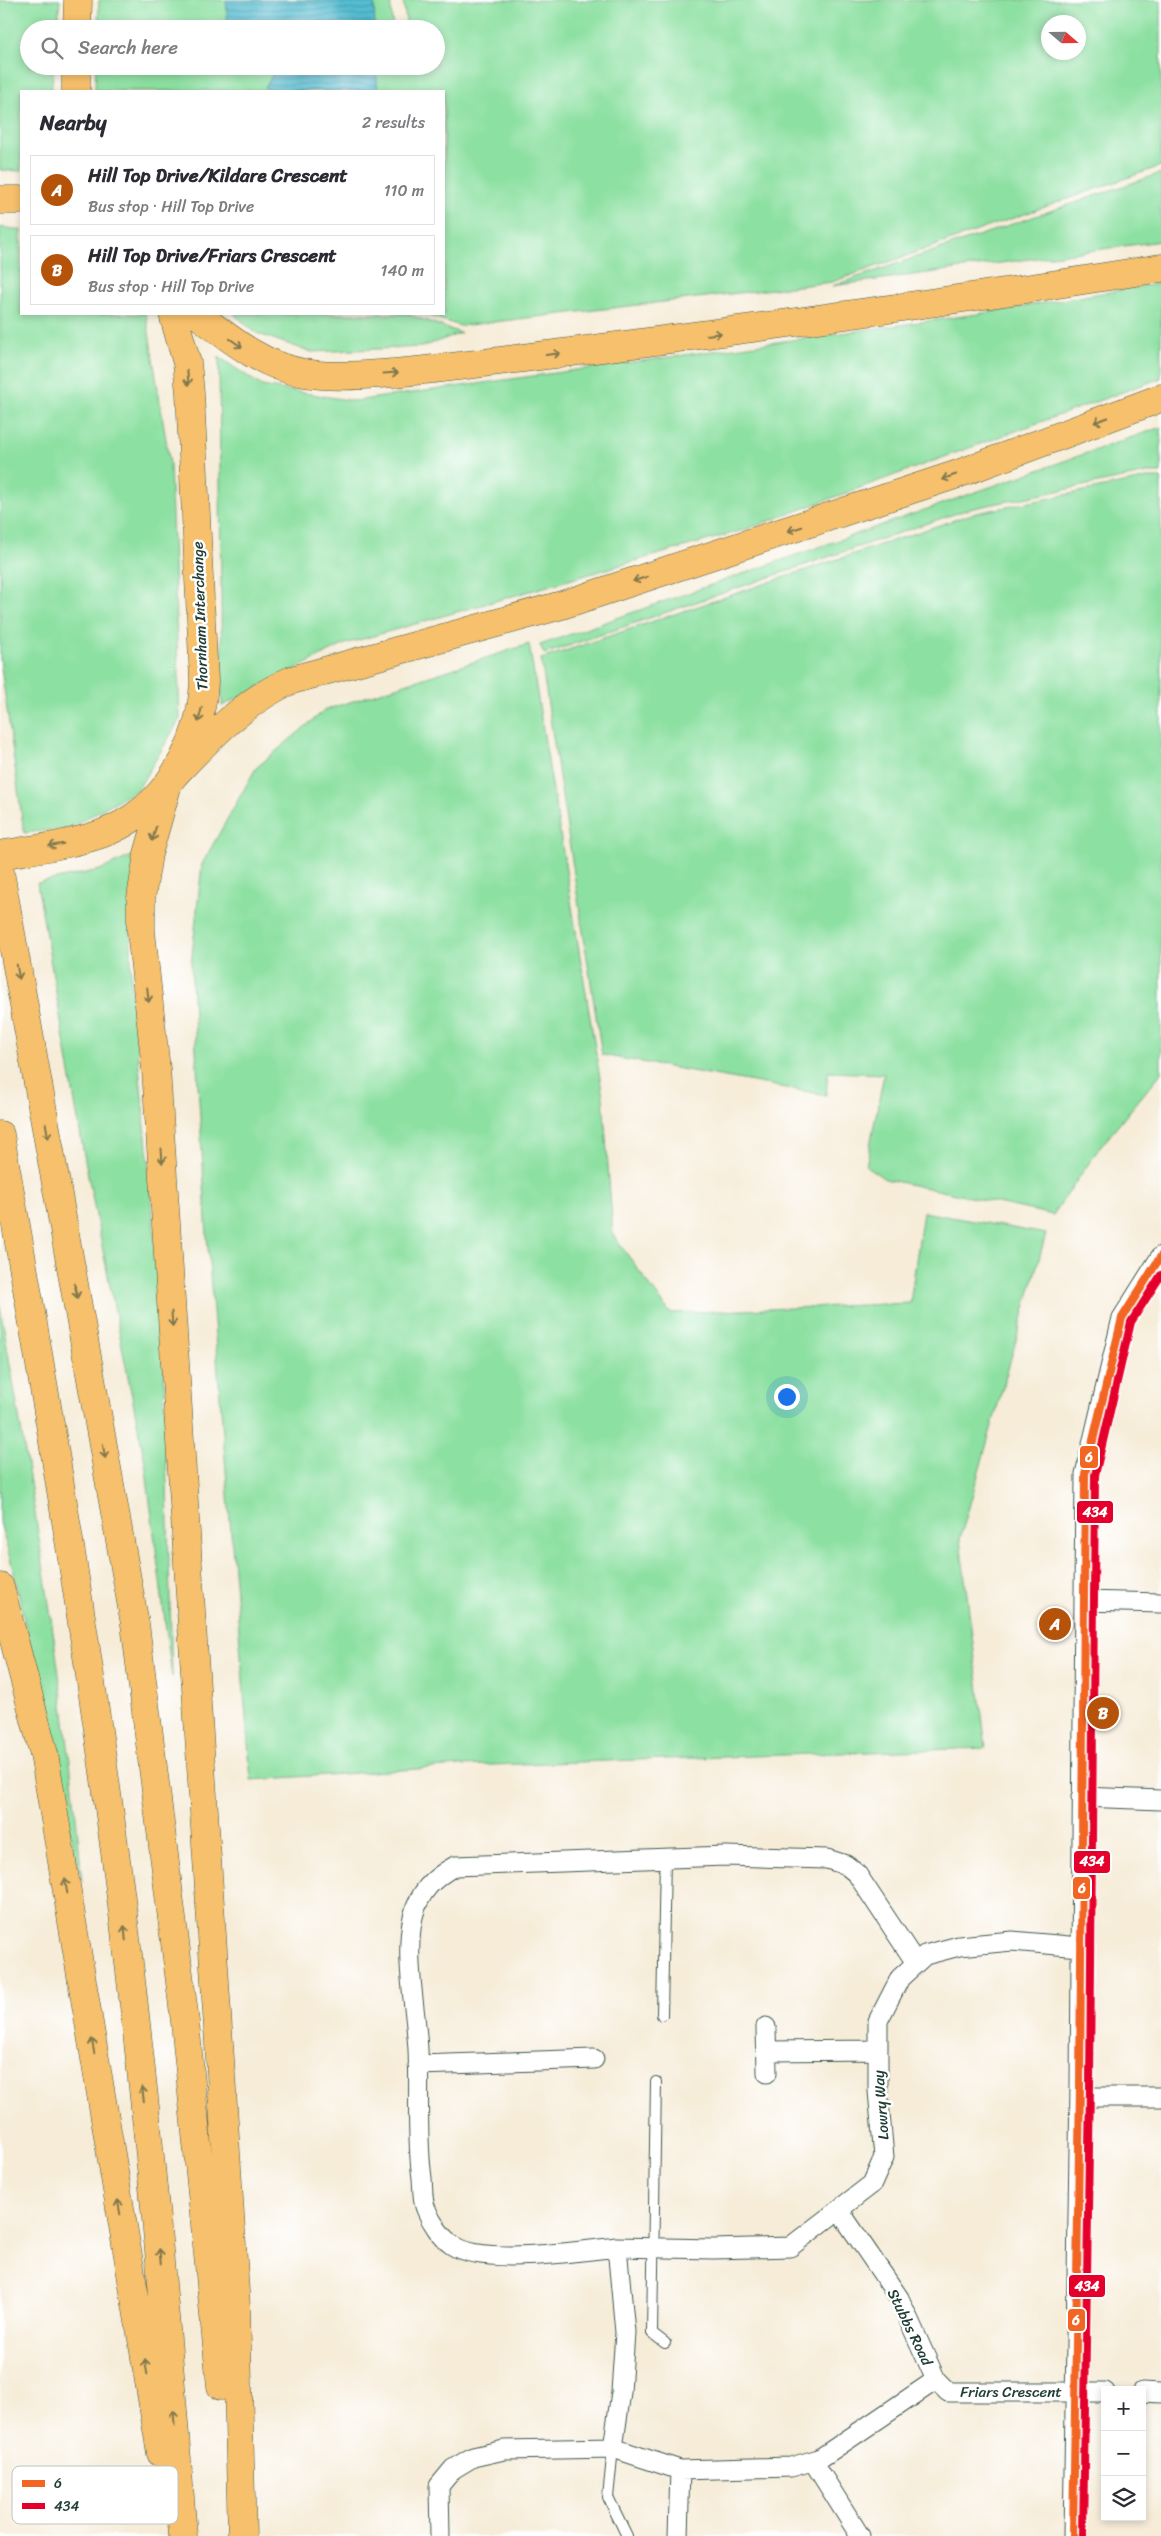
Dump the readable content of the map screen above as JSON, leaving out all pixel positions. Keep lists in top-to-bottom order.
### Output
{
  "streets": {
    "highway": ["Thornham Interchange"],
    "street": ["Lowry Way", "Stubbs Road", "Friars Crescent"]
  },
  "crossings": [
    ["Lowry Way", "Stubbs Road"],
    ["Stubbs Road", "Friars Crescent"]
  ],
  "lines": ["transit line 6", "transit line 434"],
  "legend": ["6", "434"],
  "north": "right",
  "page": {
    "search": "Search here",
    "heading": ["Nearby", "2 results"],
    "list": [
      {
        "mark": "A",
        "name": "Hill Top Drive/Kildare Crescent",
        "note": "Bus stop · Hill Top Drive",
        "value": "110 m"
      },
      {
        "mark": "B",
        "name": "Hill Top Drive/Friars Crescent",
        "note": "Bus stop · Hill Top Drive",
        "value": "140 m"
      }
    ],
    "pins": ["A", "B"],
    "map_buttons": ["+", "−"]
  }
}
